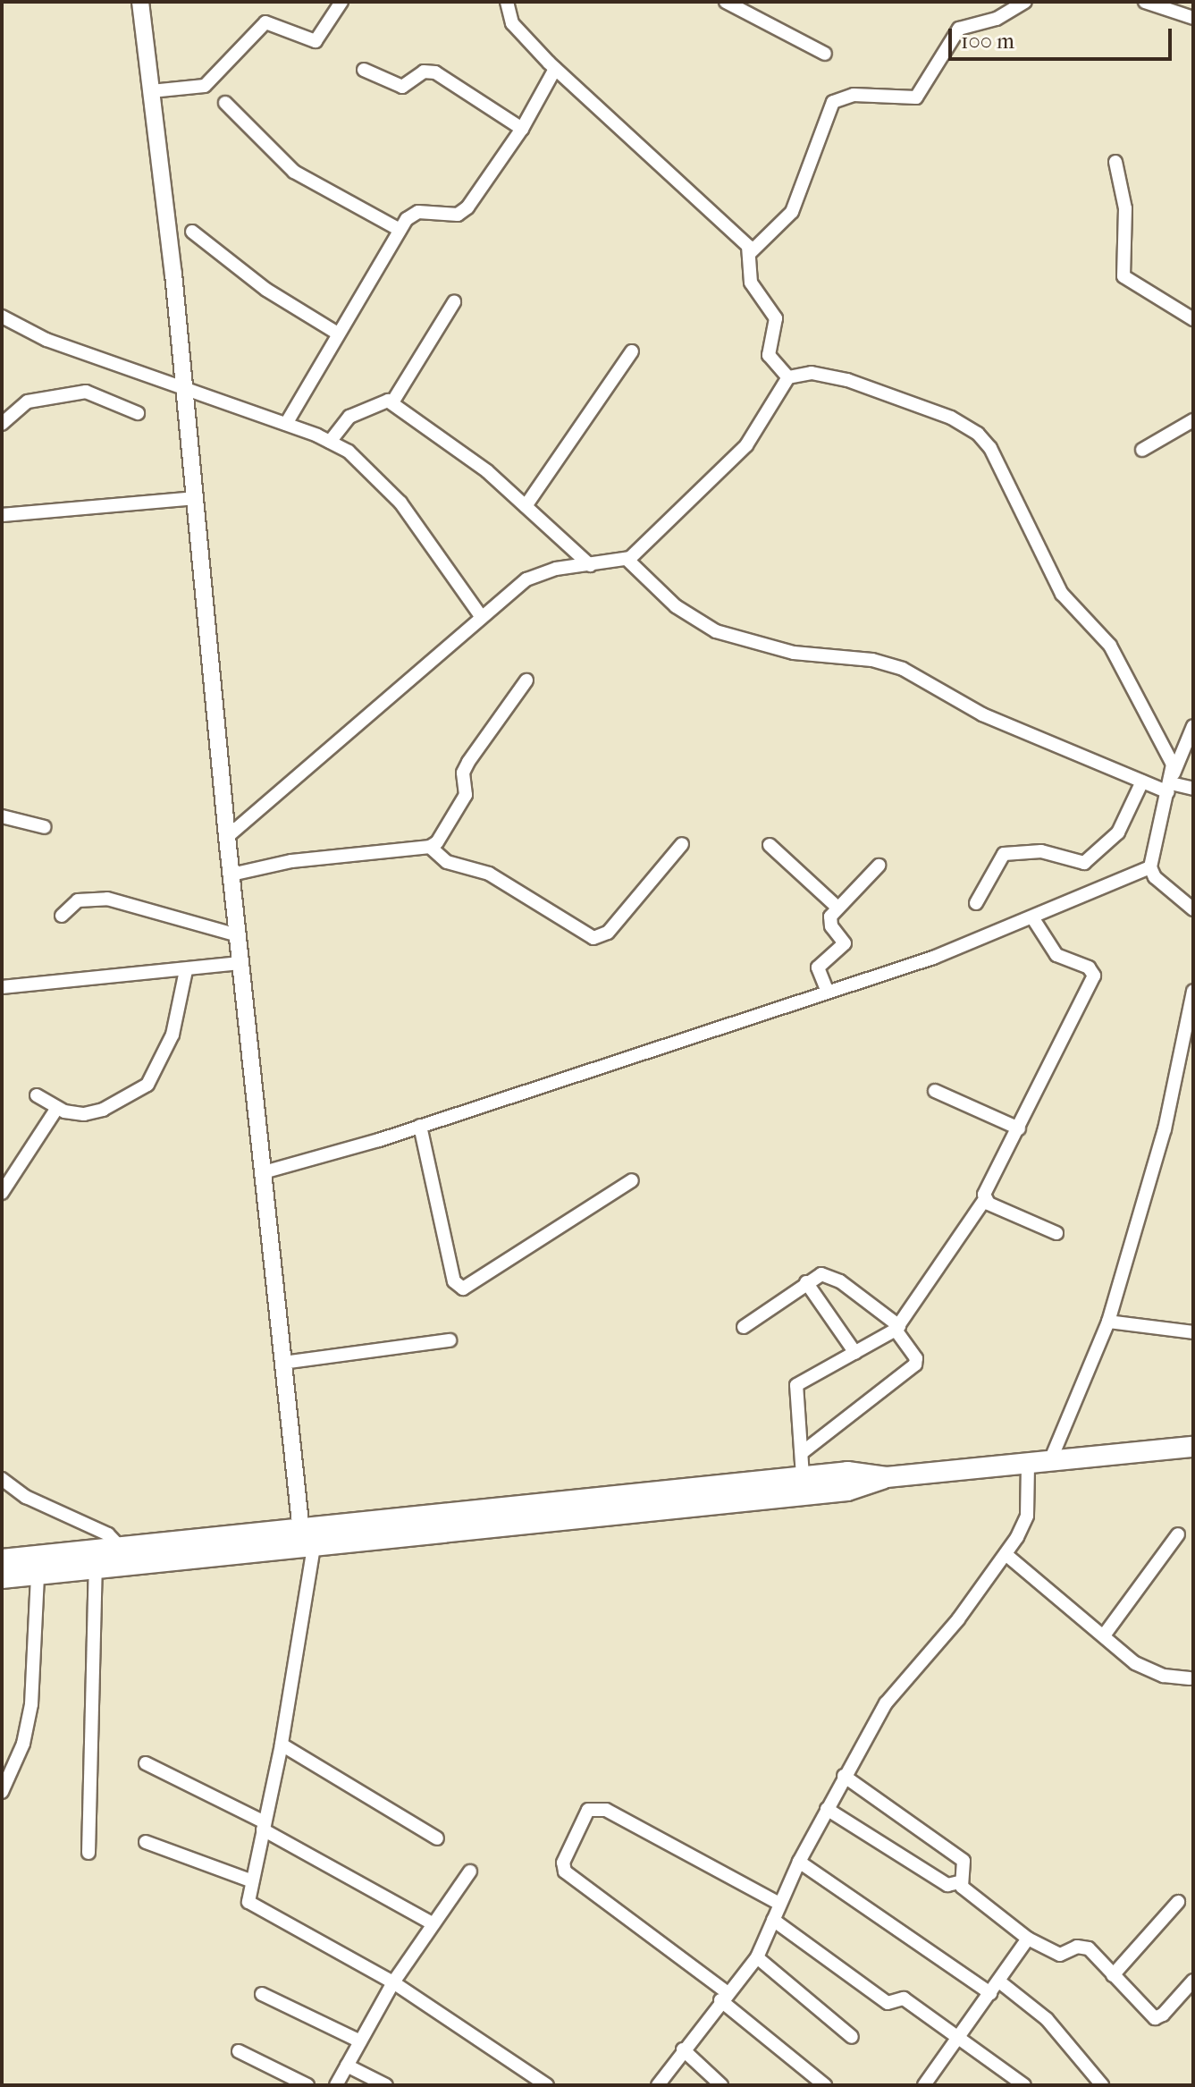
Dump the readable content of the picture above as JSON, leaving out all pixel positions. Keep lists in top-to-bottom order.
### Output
{
  "scale_bar": "100 m"
}
